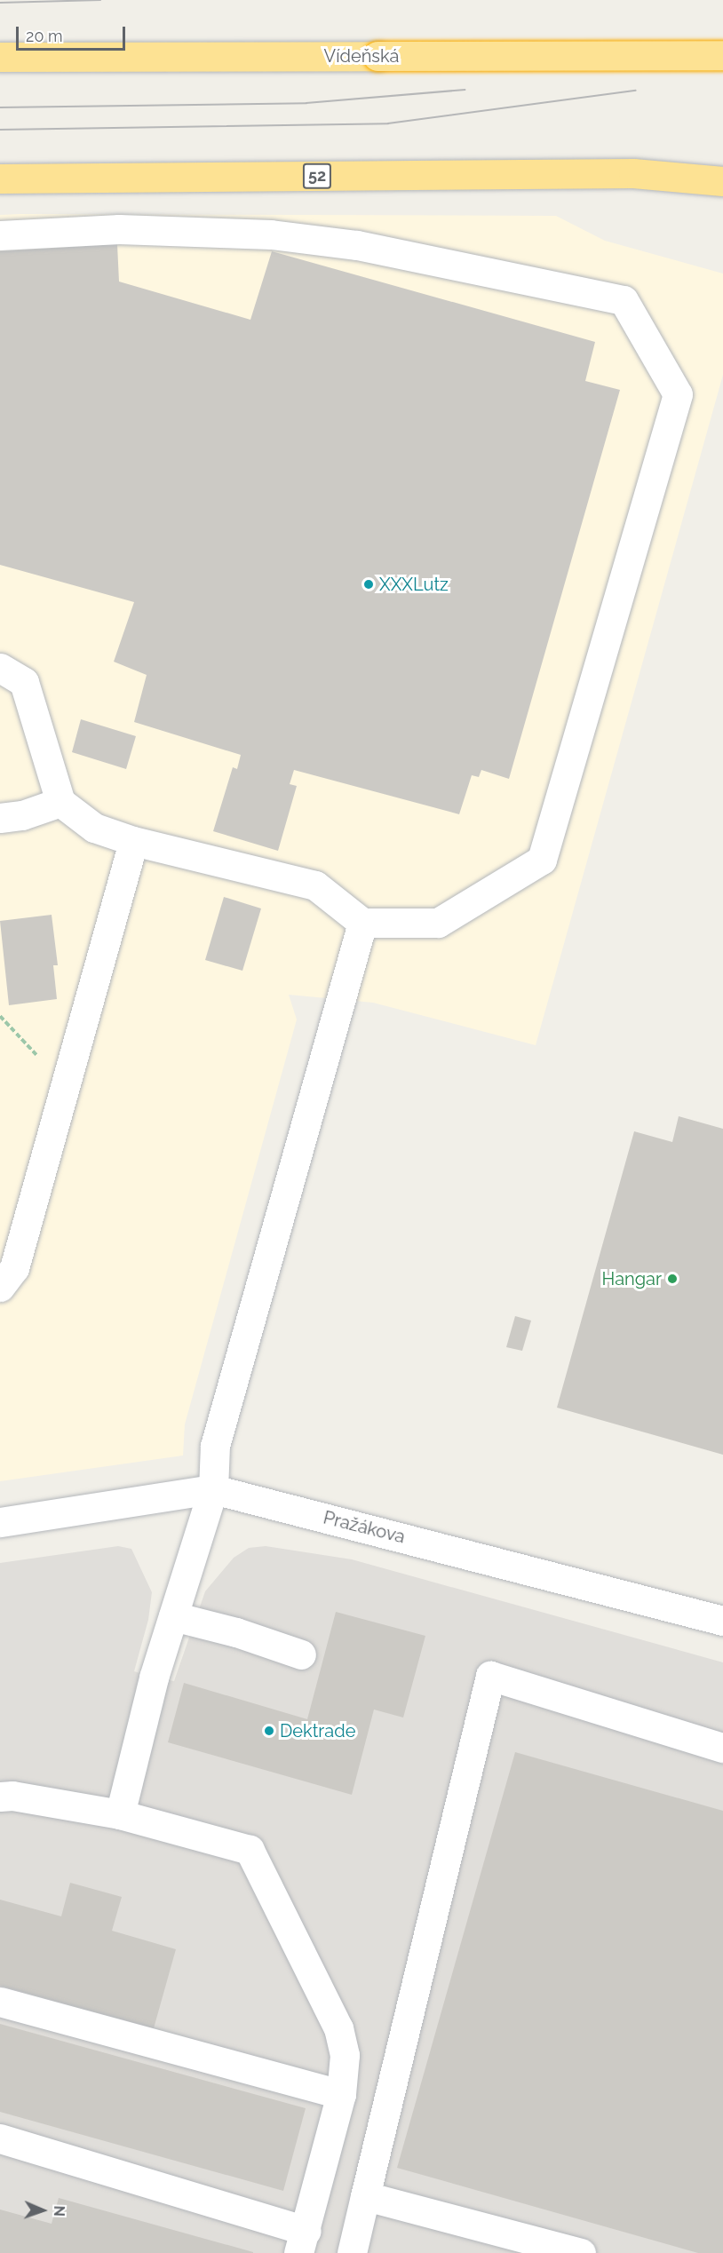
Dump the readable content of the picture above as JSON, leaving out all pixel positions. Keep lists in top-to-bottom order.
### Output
{
  "streets": {
    "highway": ["Vídeňská", "52"],
    "street": ["Pražákova"]
  },
  "places": ["XXXLutz", "Hangar", "Dektrade"],
  "scale_bar": "20 m",
  "north": "right"
}
